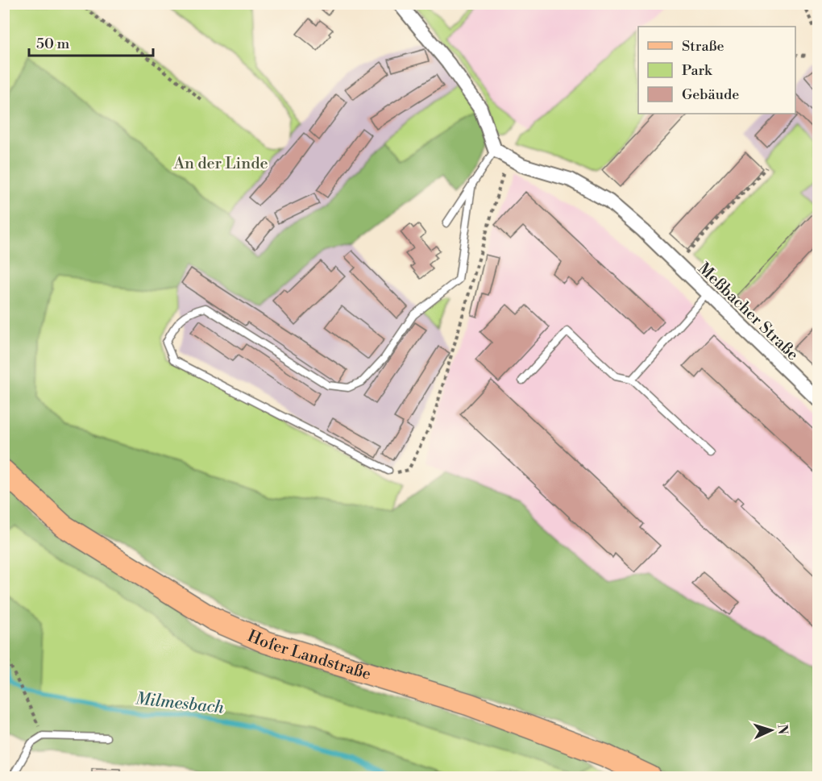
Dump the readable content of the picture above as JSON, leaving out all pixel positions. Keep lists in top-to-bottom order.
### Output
{
  "streets": {
    "main road": ["Hofer Landstraße"],
    "street": ["Meßbacher Straße"]
  },
  "water": ["Milmesbach"],
  "parks": ["An der Linde"],
  "legend": ["Straße", "Park", "Gebäude"],
  "scale_bar": "50 m",
  "north": "right"
}
